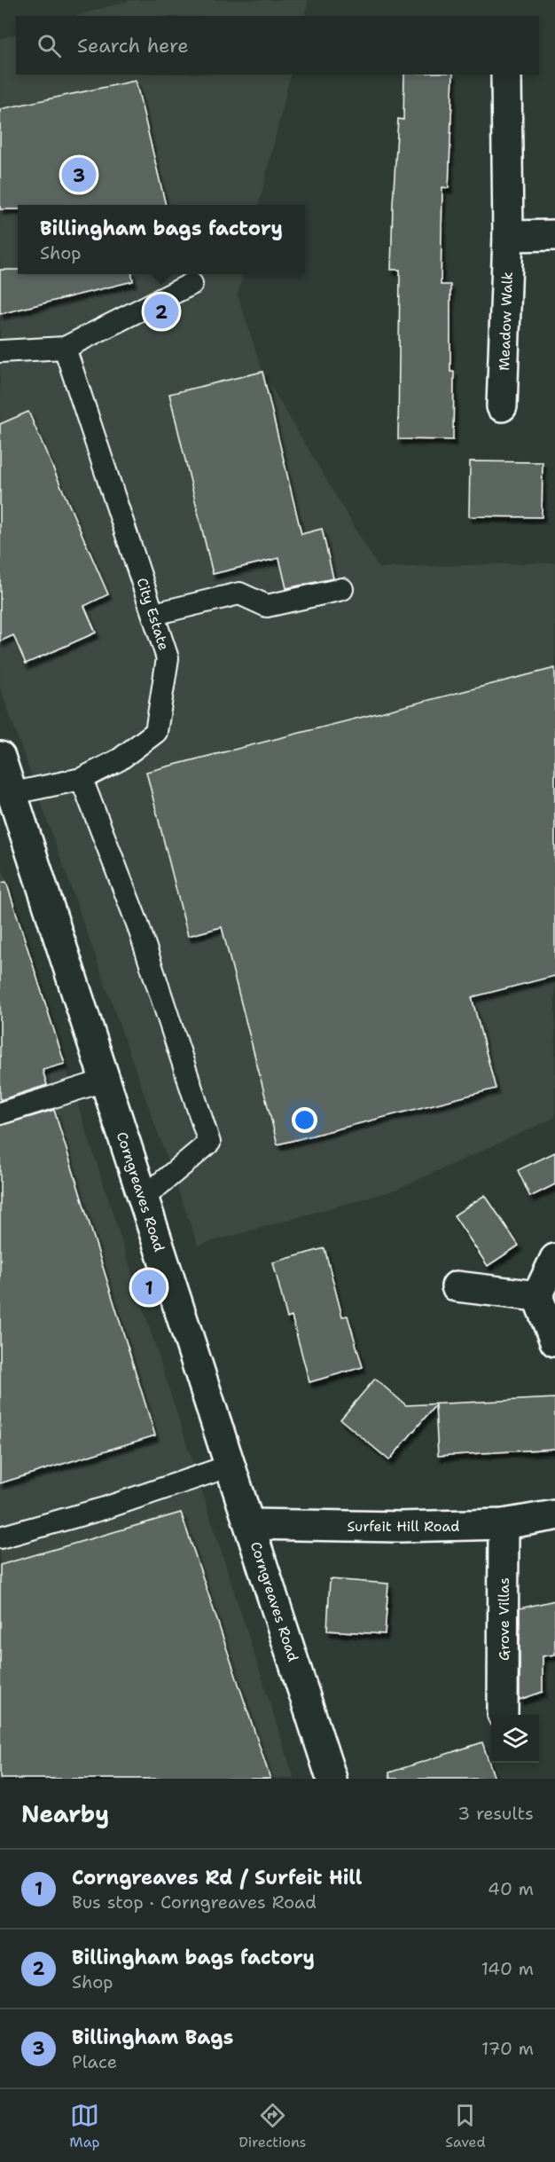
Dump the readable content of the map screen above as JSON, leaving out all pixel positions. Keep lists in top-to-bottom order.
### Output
{
  "streets": {
    "street": [
      "Meadow Walk",
      "Corngreaves Road",
      "Surfeit Hill Road",
      "Grove Villas"
    ],
    "lane": ["City Estate"]
  },
  "crossings": [
    ["City Estate", "Corngreaves Road"],
    ["Corngreaves Road", "Surfeit Hill Road"],
    ["Surfeit Hill Road", "Grove Villas"]
  ],
  "page": {
    "search": "Search here",
    "pins": ["3", "2", "1"],
    "popup": ["Billingham bags factory", "Shop"],
    "heading": ["Nearby", "3 results"],
    "list": [
      {
        "mark": "1",
        "name": "Corngreaves Rd / Surfeit Hill",
        "note": "Bus stop · Corngreaves Road",
        "value": "40 m"
      },
      {
        "mark": "2",
        "name": "Billingham bags factory",
        "note": "Shop",
        "value": "140 m"
      },
      {
        "mark": "3",
        "name": "Billingham Bags",
        "note": "Place",
        "value": "170 m"
      }
    ],
    "nav": ["Map", "Directions", "Saved"]
  }
}
